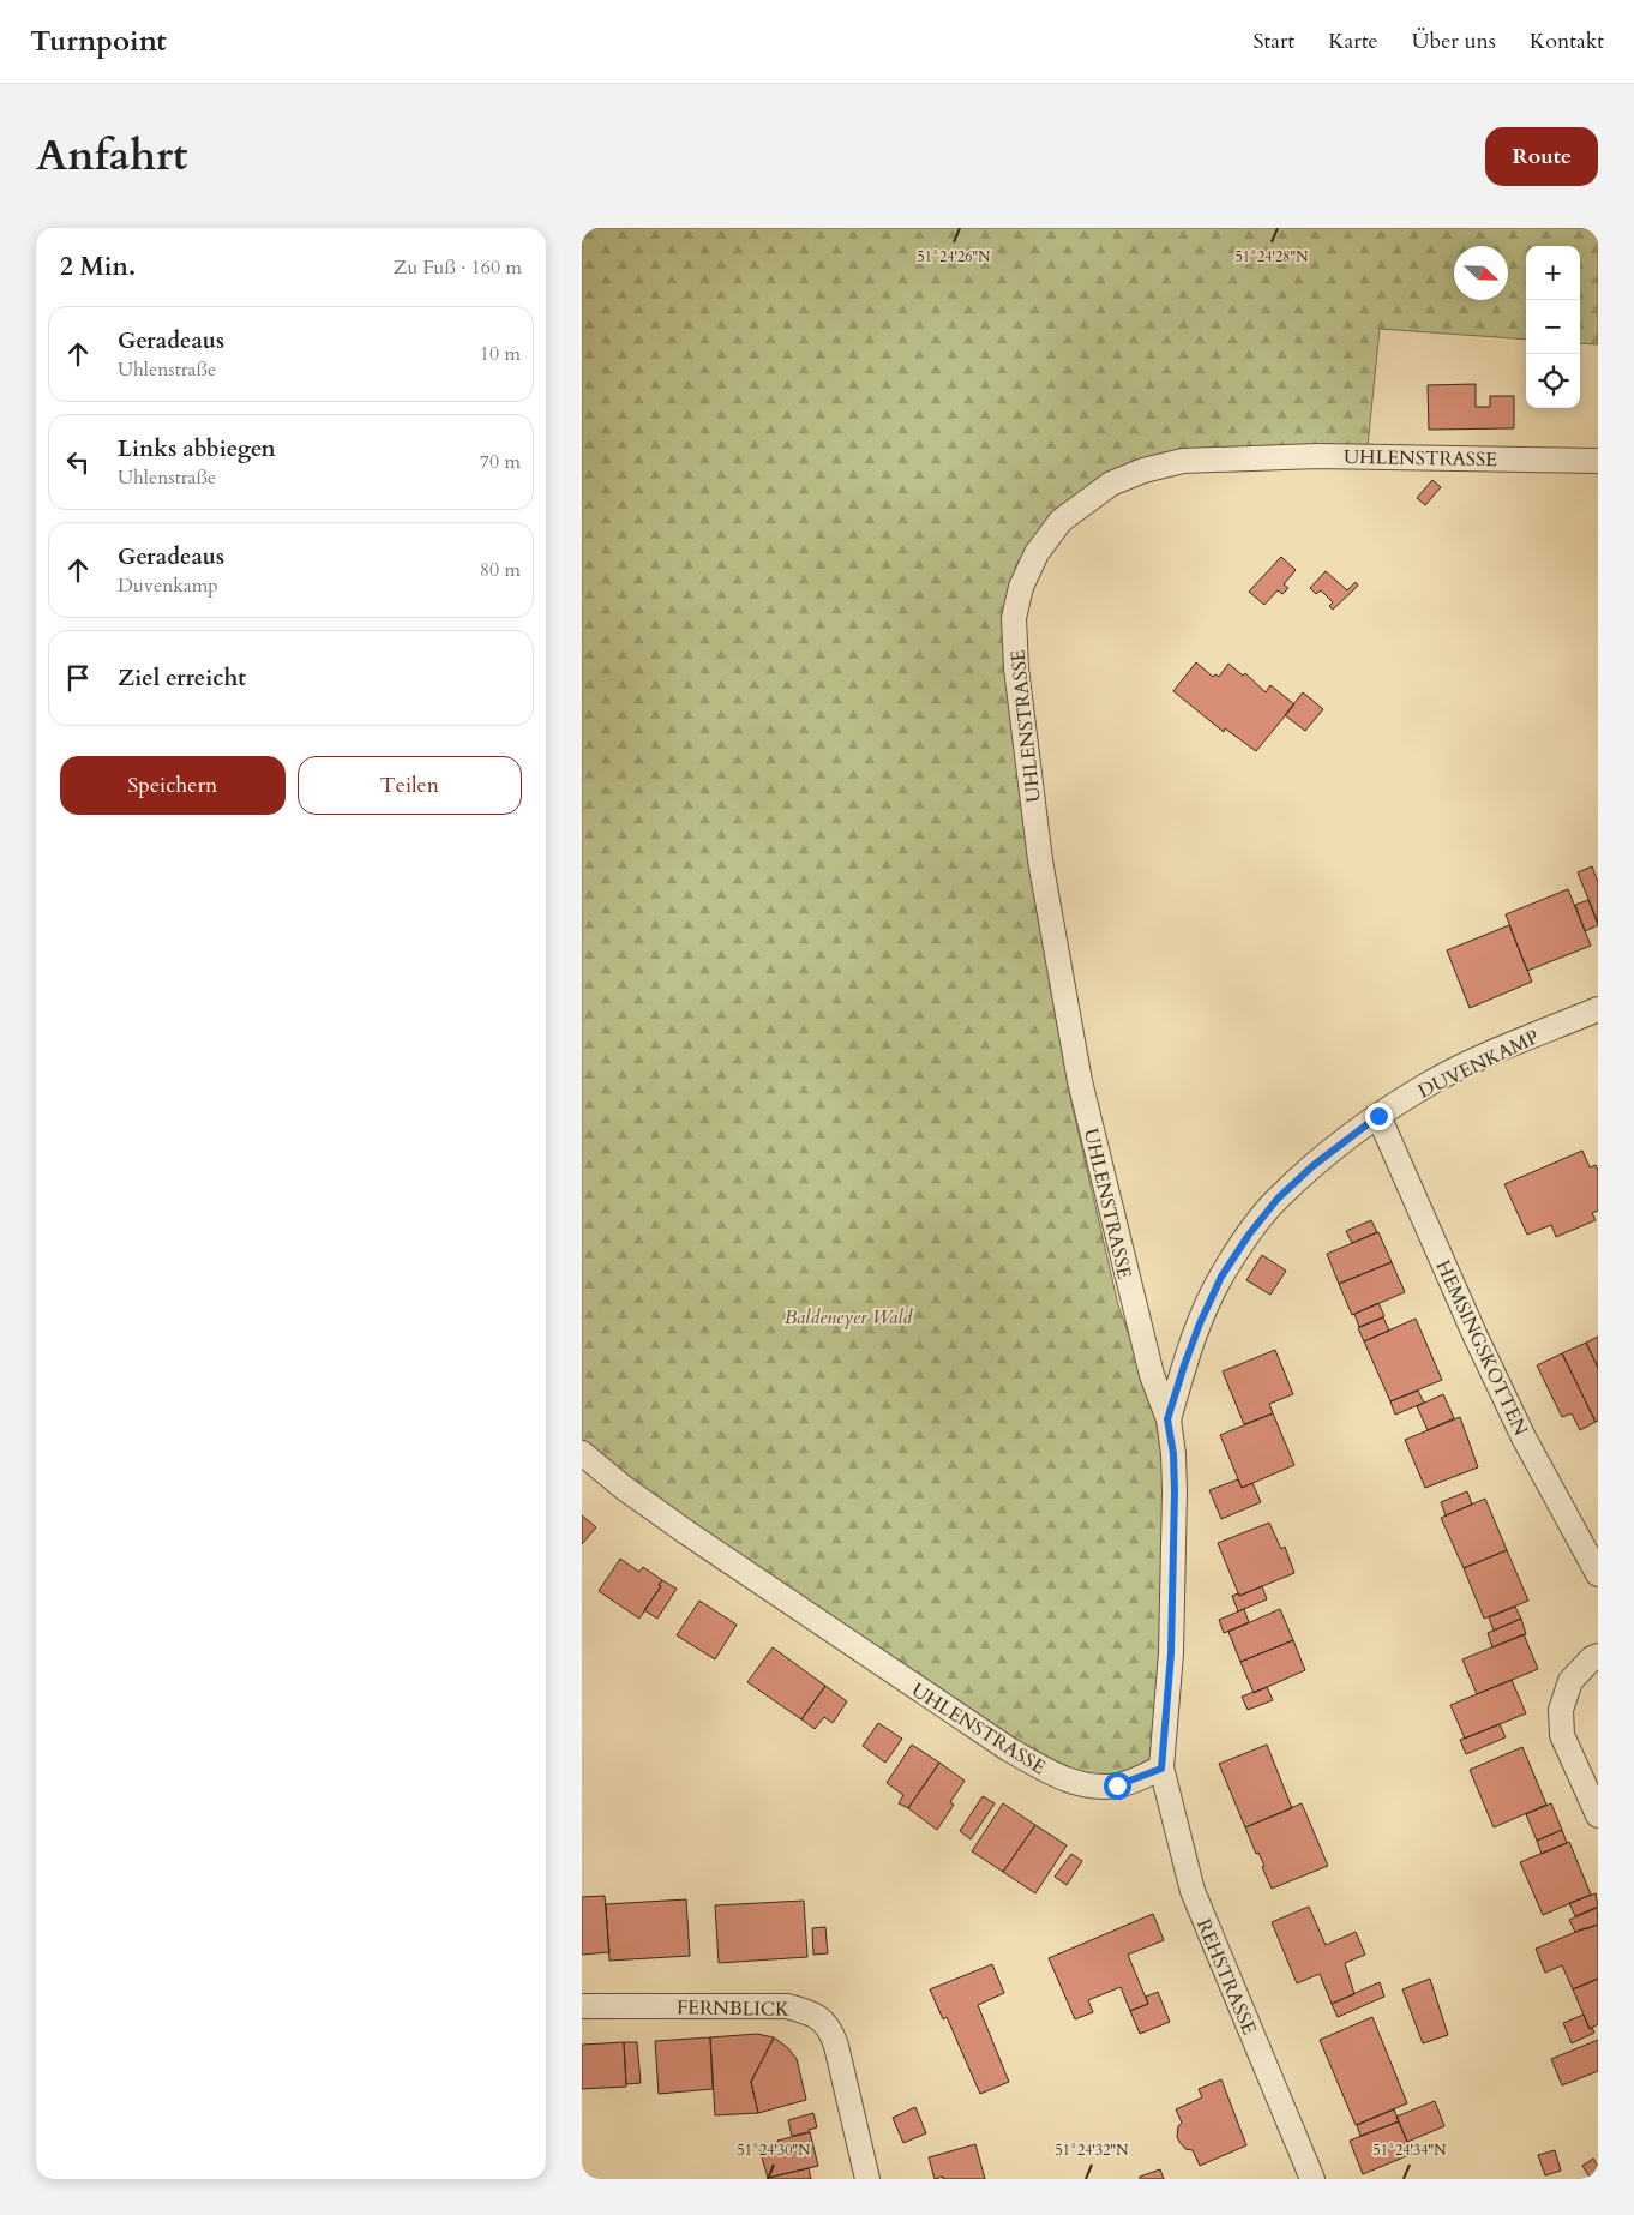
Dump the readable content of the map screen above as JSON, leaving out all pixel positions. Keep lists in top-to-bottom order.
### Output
{
  "streets": {
    "street": [
      "UHLENSTRASSE",
      "DUVENKAMP",
      "HEMSINGSKOTTEN",
      "REHSTRASSE",
      "FERNBLICK"
    ]
  },
  "crossings": [
    ["UHLENSTRASSE", "DUVENKAMP"],
    ["UHLENSTRASSE", "REHSTRASSE"],
    ["DUVENKAMP", "HEMSINGSKOTTEN"]
  ],
  "parks": ["Baldeneyer Wald"],
  "north": "bottom right",
  "page": {
    "header": "Turnpoint",
    "nav": [
      "Start",
      "Karte",
      "Über uns",
      "Kontakt"
    ],
    "title": "Anfahrt",
    "buttons": [
      "Route",
      ["Speichern", "Teilen"]
    ],
    "heading": ["2 Min.", "Zu Fuß · 160 m"],
    "map_buttons": ["+", "−"],
    "list": [
      ["Geradeaus", "Uhlenstraße", "10 m"],
      ["Links abbiegen", "Uhlenstraße", "70 m"],
      ["Geradeaus", "Duvenkamp", "80 m"],
      "Ziel erreicht"
    ]
  },
  "coordinates": [
    "51°24'26\"N",
    "51°24'28\"N",
    "51°24'30\"N",
    "51°24'32\"N",
    "51°24'34\"N"
  ]
}
